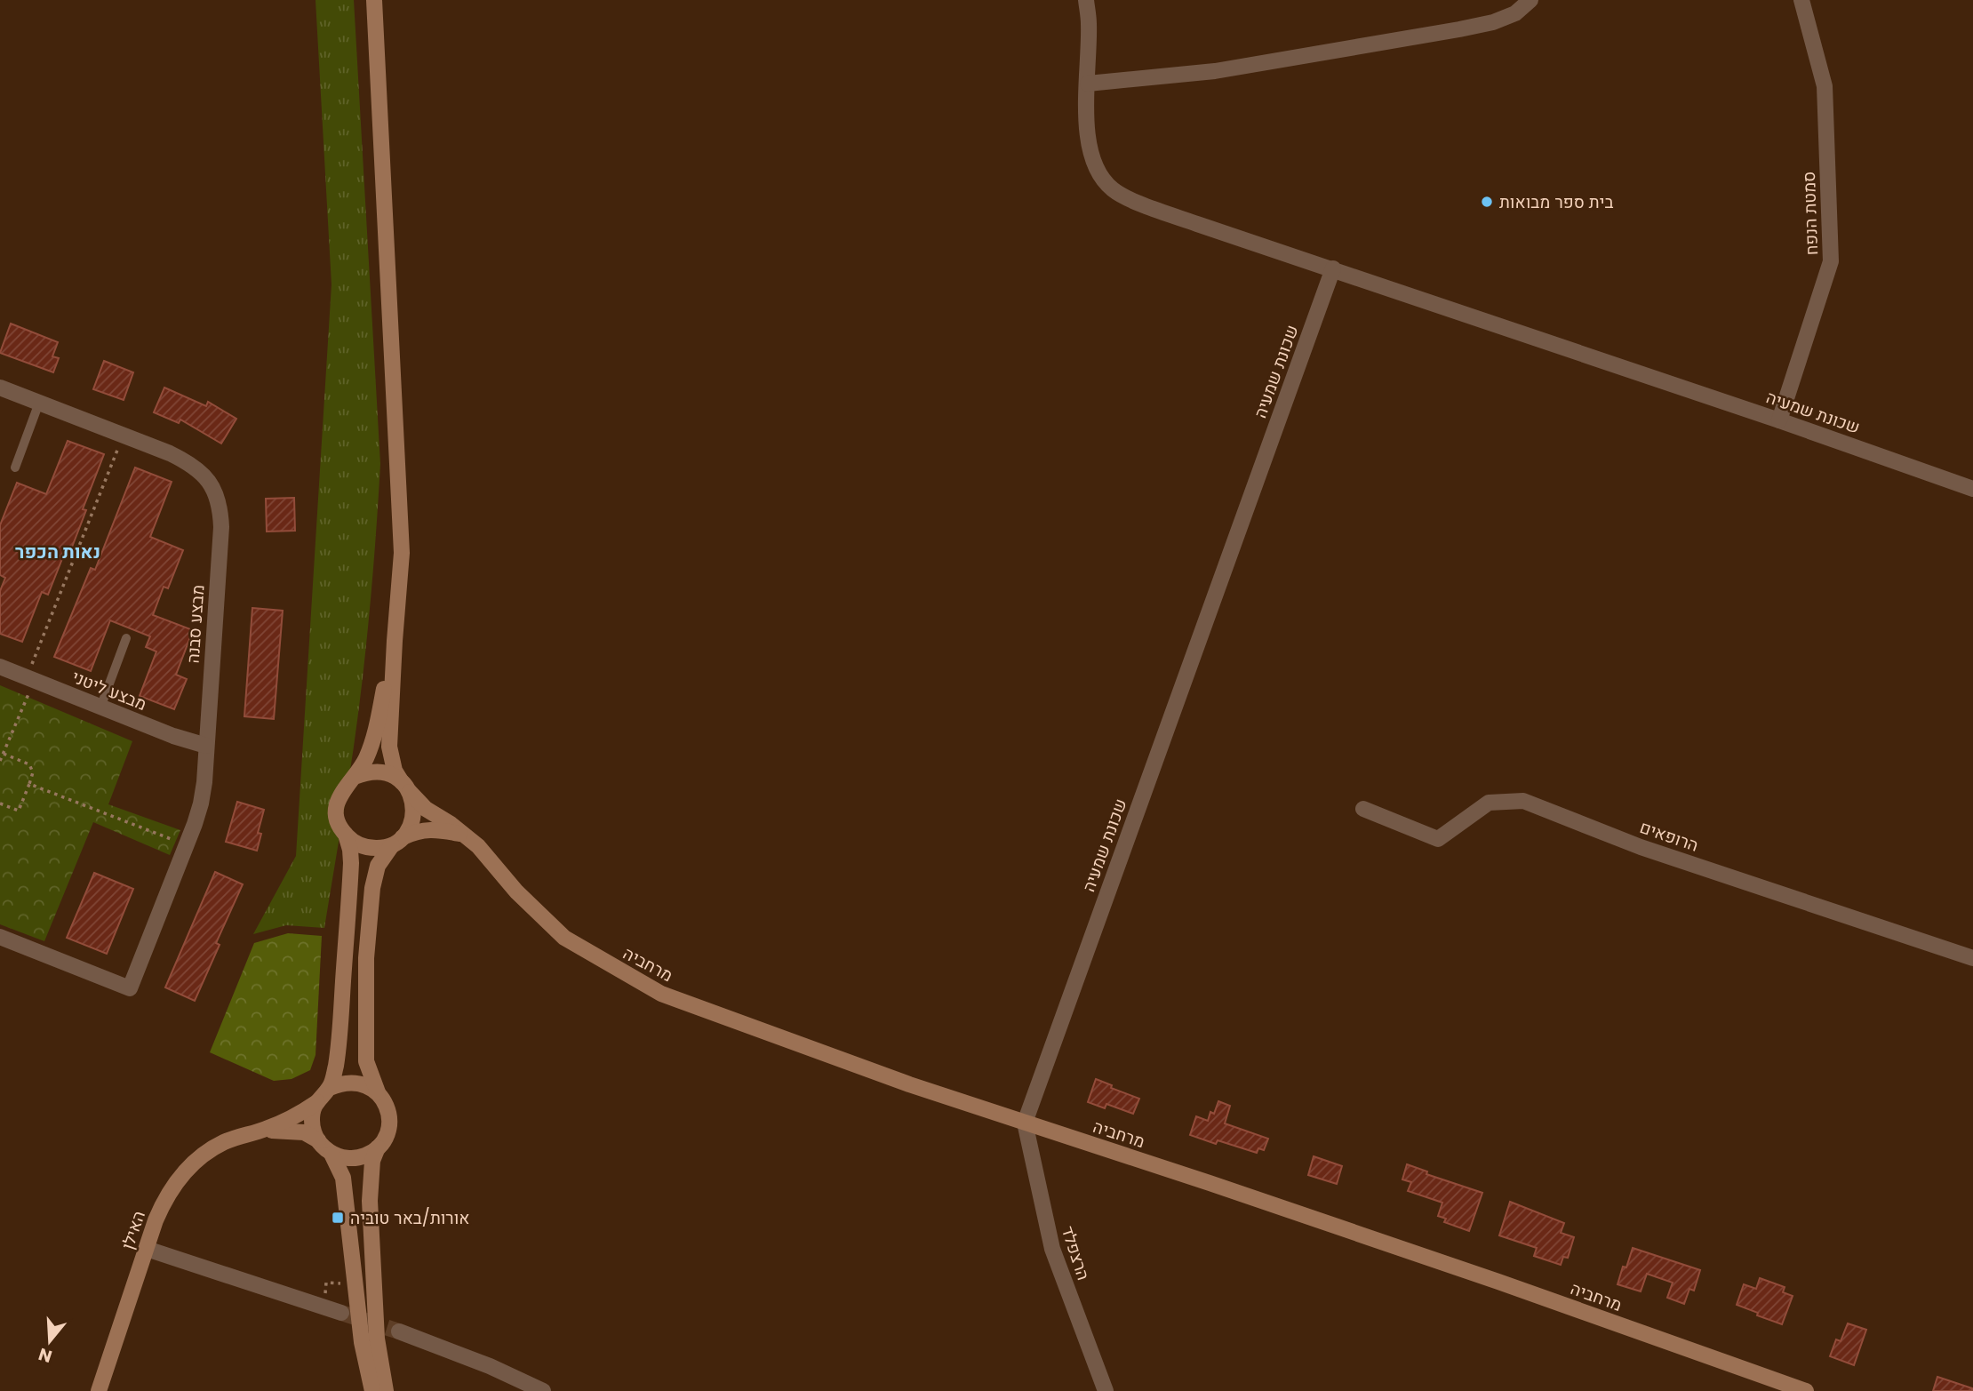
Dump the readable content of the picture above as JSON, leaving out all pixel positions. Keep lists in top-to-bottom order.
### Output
{
  "streets": {
    "main road": ["מרחביה", "האילן"],
    "street": [
      "סמטת הנפח",
      "שכונת שמעיה",
      "מבצע סבנה",
      "מבצע ליטני",
      "הרופאים",
      "הרצפלד"
    ]
  },
  "crossings": [
    ["סמטת הנפח", "שכונת שמעיה"],
    ["שכונת שמעיה", "מרחביה"],
    ["שכונת שמעיה", "הרצפלד"],
    ["מבצע סבנה", "מבצע ליטני"],
    ["מרחביה", "הרצפלד"]
  ],
  "districts": ["נאות הכפר"],
  "places": {
    "other": ["בית ספר מבואות"],
    "transit": ["אורות/באר טוביה"]
  },
  "north": "bottom"
}
